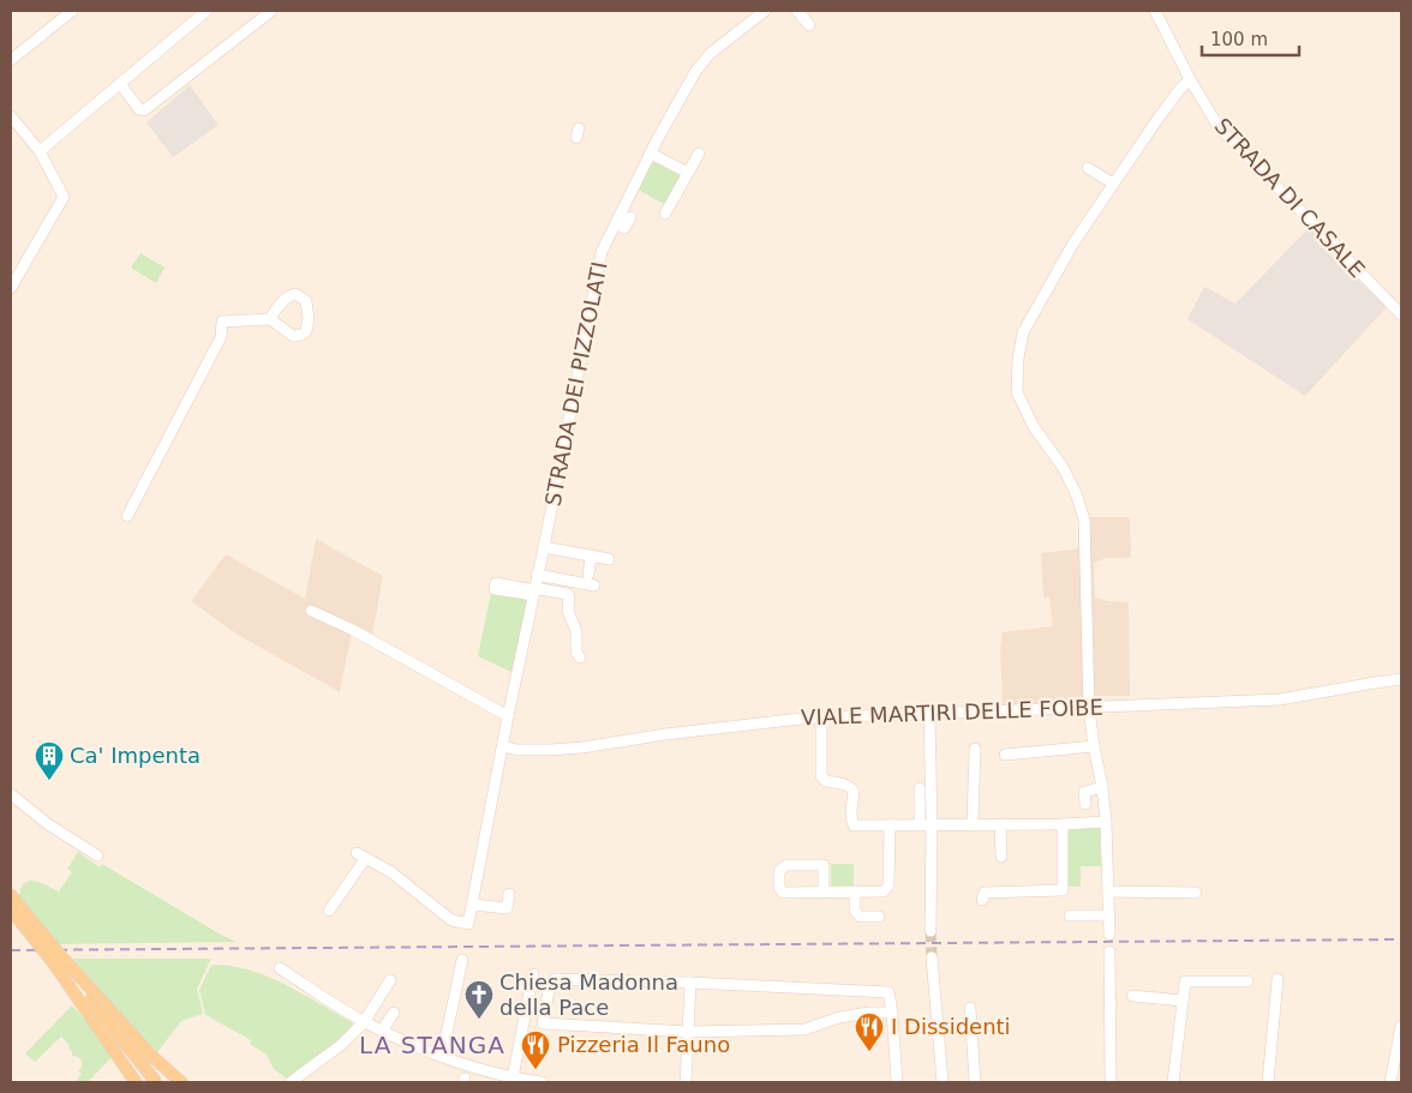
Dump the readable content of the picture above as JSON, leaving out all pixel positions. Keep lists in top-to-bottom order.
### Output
{
  "streets": {
    "street": ["STRADA DI CASALE", "STRADA DEI PIZZOLATI", "VIALE MARTIRI DELLE FOIBE"]
  },
  "crossings": [
    ["STRADA DEI PIZZOLATI", "VIALE MARTIRI DELLE FOIBE"]
  ],
  "districts": ["LA STANGA"],
  "places": {
    "building": ["Ca' Impenta"],
    "church": ["Chiesa Madonna della Pace"],
    "restaurant": ["I Dissidenti", "Pizzeria Il Fauno"]
  },
  "scale_bar": "100 m"
}
